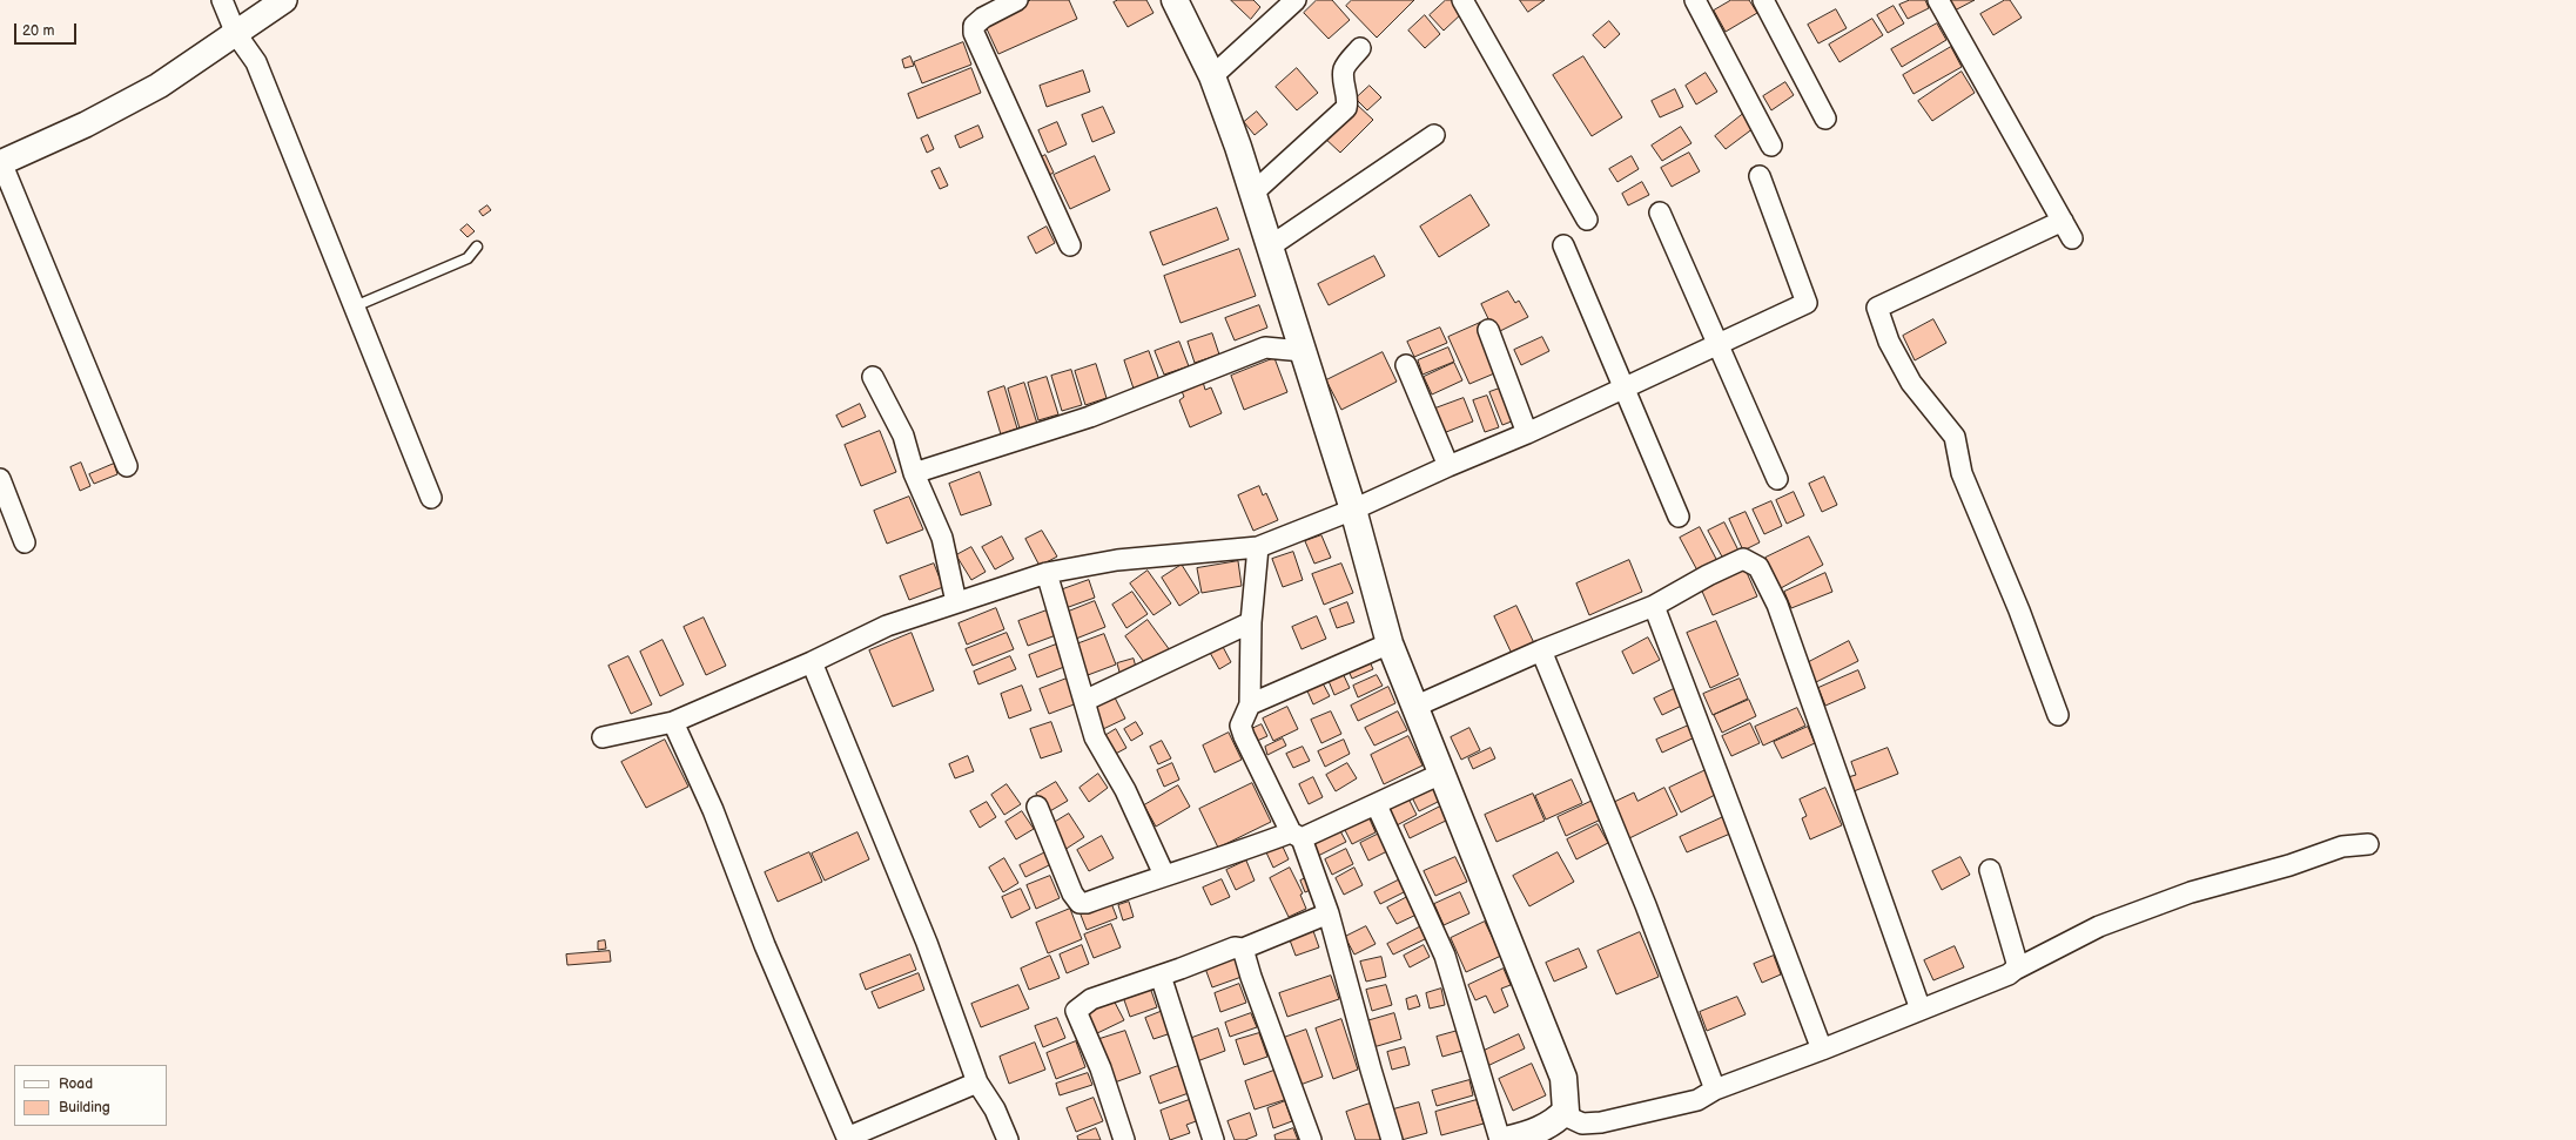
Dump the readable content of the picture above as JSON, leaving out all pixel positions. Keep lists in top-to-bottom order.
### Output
{
  "legend": ["Road", "Building"],
  "scale_bar": "20 m"
}
